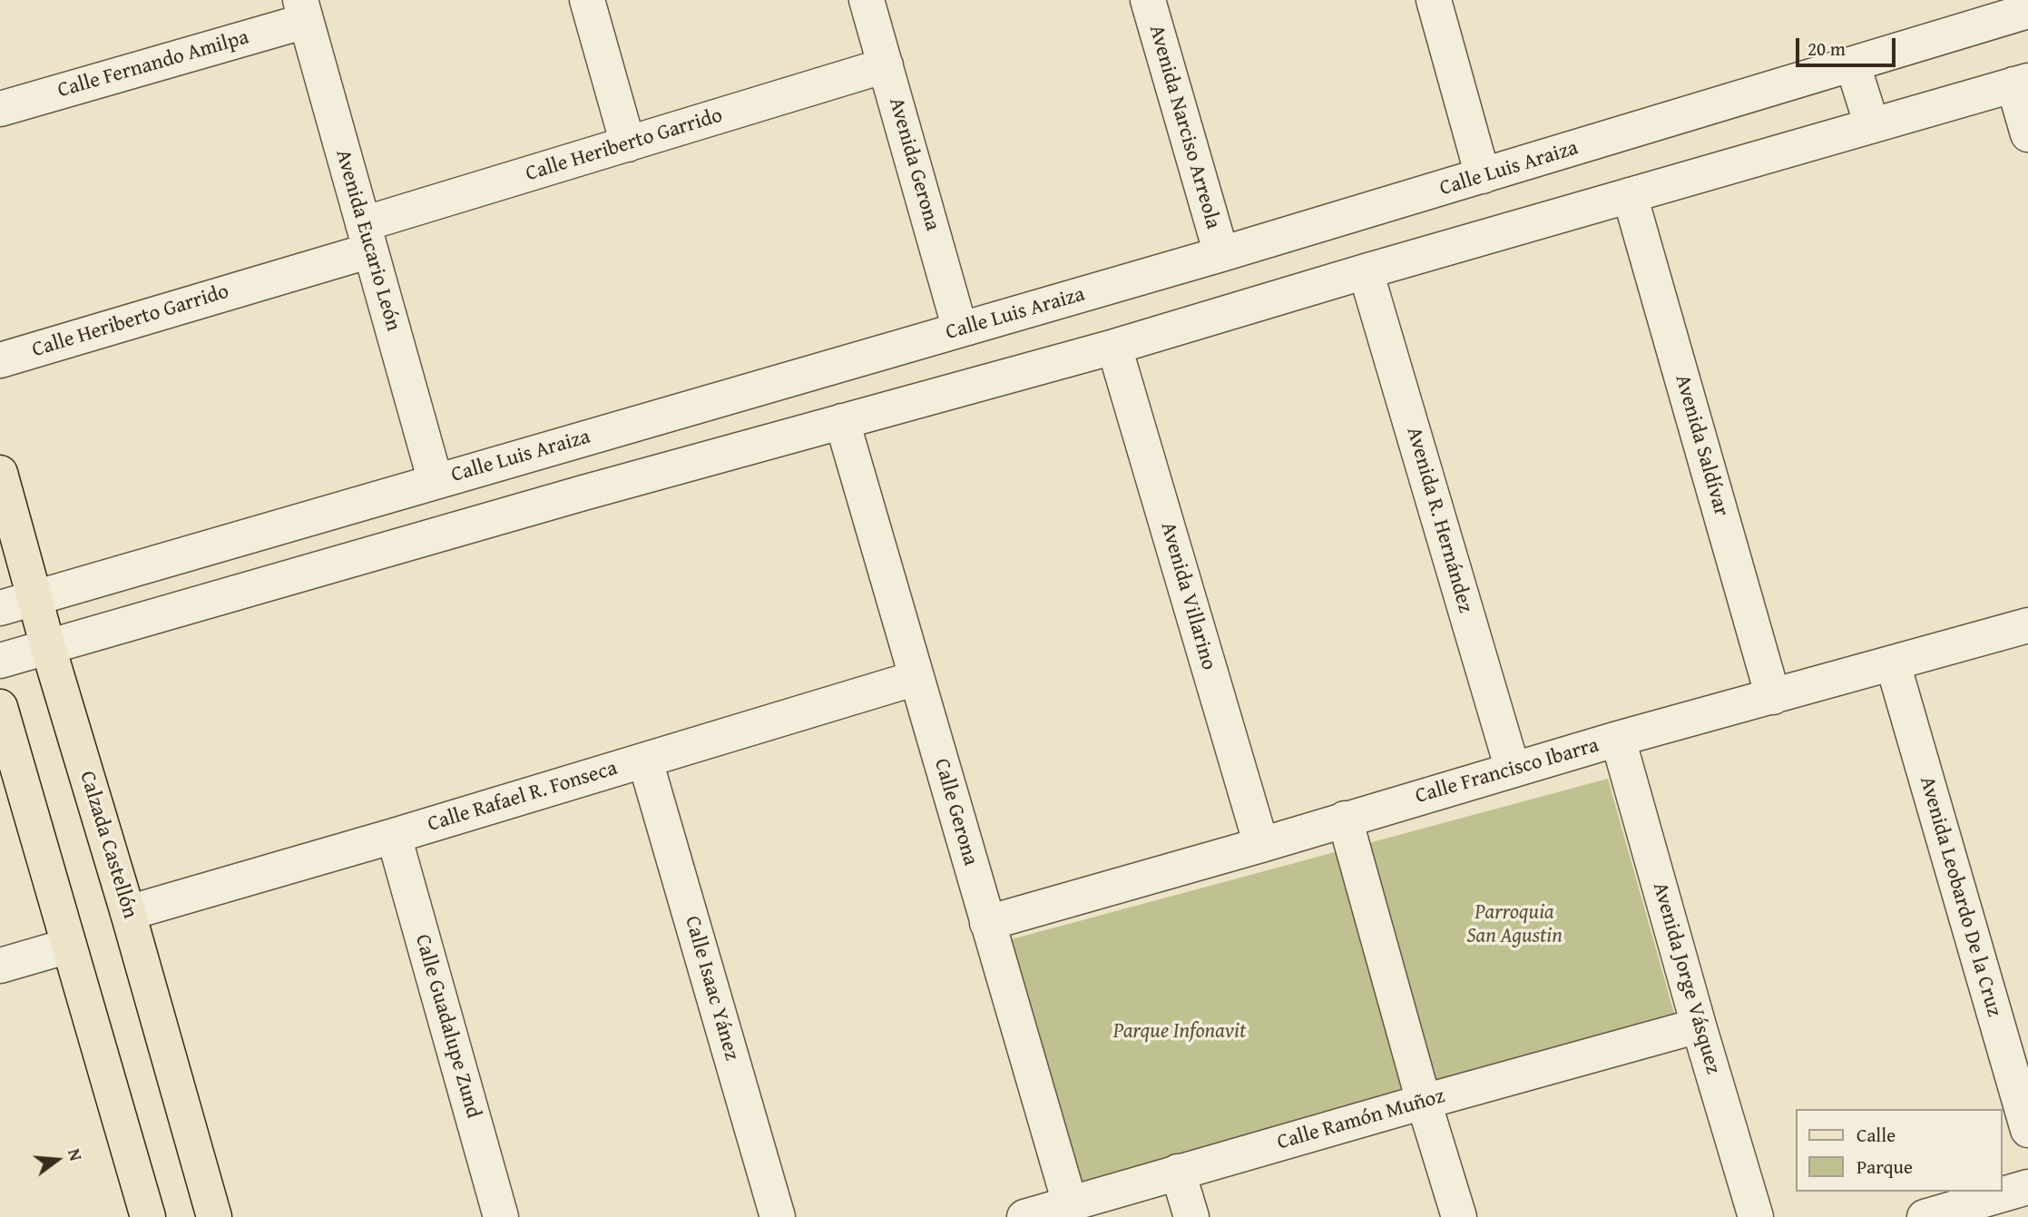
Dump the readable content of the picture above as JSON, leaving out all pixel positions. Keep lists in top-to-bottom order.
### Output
{
  "streets": {
    "main road": ["Calzada Castellón"],
    "street": [
      "Calle Fernando Amilpa",
      "Avenida Narciso Arreola",
      "Calle Heriberto Garrido",
      "Avenida Gerona",
      "Calle Luis Araiza",
      "Avenida Eucario León",
      "Avenida Saldívar",
      "Avenida R. Hernández",
      "Avenida Villarino",
      "Calle Francisco Ibarra",
      "Calle Rafael R. Fonseca",
      "Calle Gerona",
      "Avenida Leobardo De la Cruz",
      "Avenida Jorge Vásquez",
      "Calle Isaac Yánez",
      "Calle Guadalupe Zund",
      "Calle Ramón Muñoz"
    ]
  },
  "crossings": [
    ["Calle Fernando Amilpa", "Avenida Eucario León"],
    ["Avenida Narciso Arreola", "Calle Luis Araiza"],
    ["Calle Heriberto Garrido", "Avenida Gerona"],
    ["Calle Heriberto Garrido", "Avenida Eucario León"],
    ["Avenida Gerona", "Calle Luis Araiza"],
    ["Calle Luis Araiza", "Avenida Eucario León"],
    ["Calle Luis Araiza", "Calzada Castellón"],
    ["Avenida Saldívar", "Calle Francisco Ibarra"],
    ["Avenida R. Hernández", "Calle Francisco Ibarra"],
    ["Avenida Villarino", "Calle Francisco Ibarra"],
    ["Calle Francisco Ibarra", "Calle Gerona"],
    ["Calle Francisco Ibarra", "Avenida Leobardo De la Cruz"],
    ["Calle Francisco Ibarra", "Avenida Jorge Vásquez"],
    ["Calle Rafael R. Fonseca", "Calle Gerona"],
    ["Calle Rafael R. Fonseca", "Calzada Castellón"],
    ["Calle Rafael R. Fonseca", "Calle Isaac Yánez"],
    ["Calle Rafael R. Fonseca", "Calle Guadalupe Zund"],
    ["Calle Gerona", "Calle Ramón Muñoz"],
    ["Avenida Jorge Vásquez", "Calle Ramón Muñoz"]
  ],
  "parks": ["Parroquia San Agustin", "Parque Infonavit"],
  "legend": ["Calle", "Parque"],
  "scale_bar": "20 m",
  "north": "right"
}
